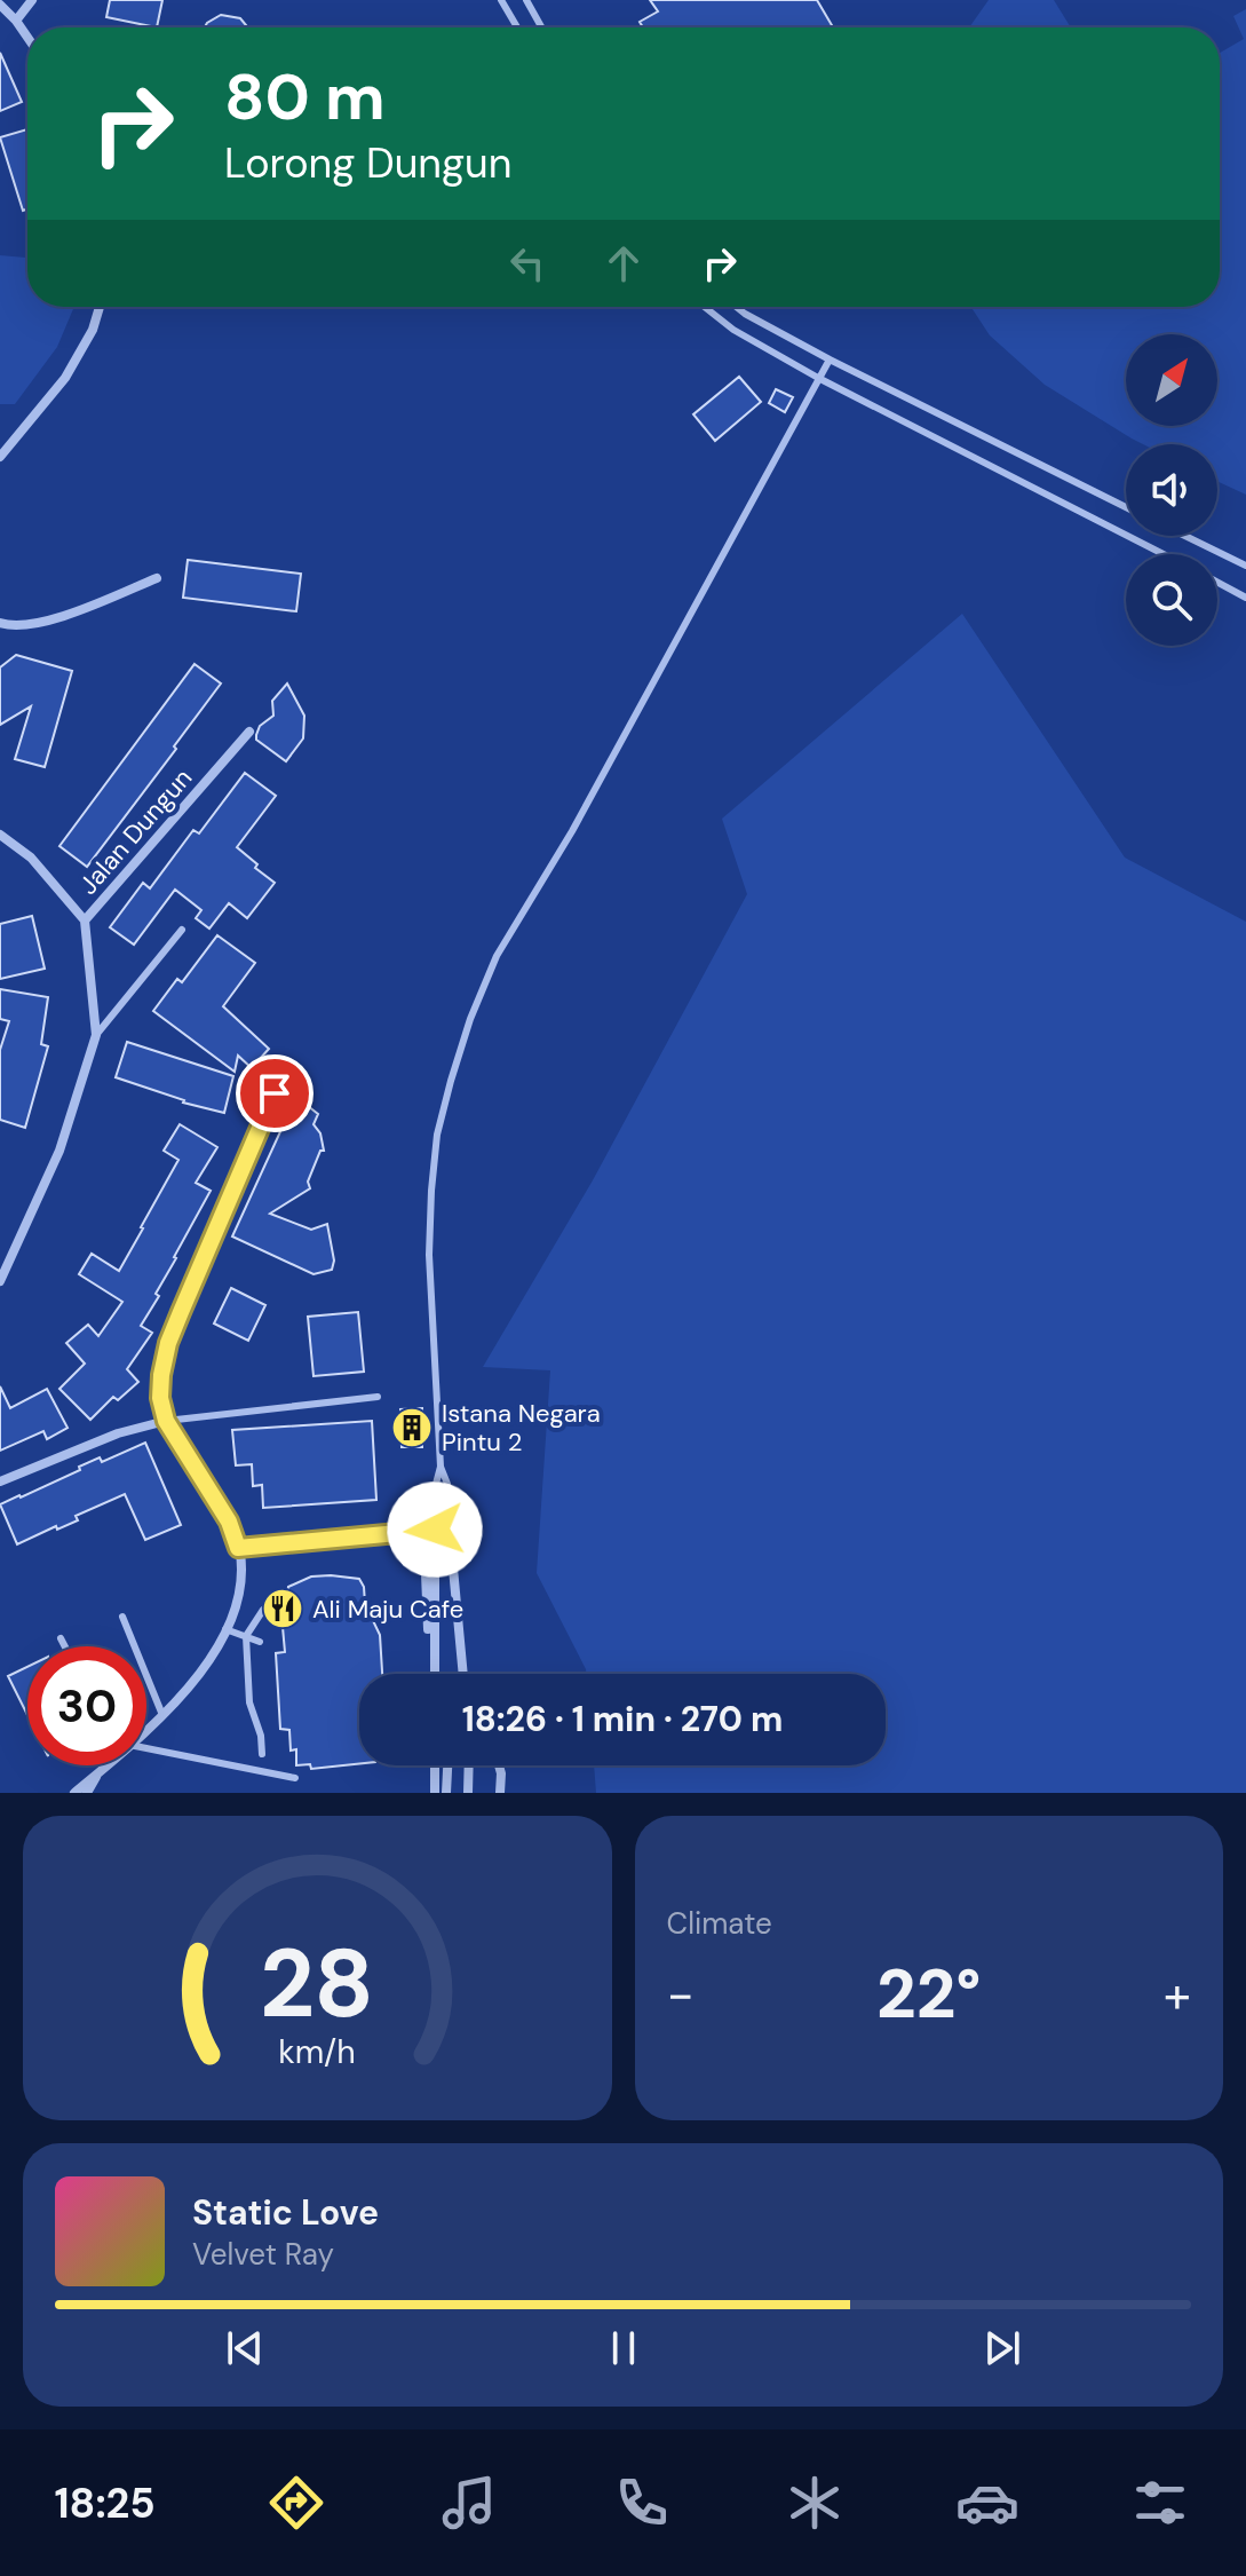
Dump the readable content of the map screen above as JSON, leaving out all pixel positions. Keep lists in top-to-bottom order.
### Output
{
  "streets": {
    "street": ["Jalan Dungun"]
  },
  "places": {
    "building": ["Istana Negara Pintu 2"],
    "restaurant": ["Ali Maju Cafe"]
  },
  "north": "top right",
  "page": {
    "turn": ["80 m", "Lorong Dungun"],
    "limit": "30",
    "trip": "18:26 · 1 min · 270 m",
    "tile": "Climate",
    "heat": ["−", "22°", "+"],
    "song": ["Static Love", "Velvet Ray"],
    "tabs": "18:25",
    "gauge": ["28", "km/h"]
  }
}
